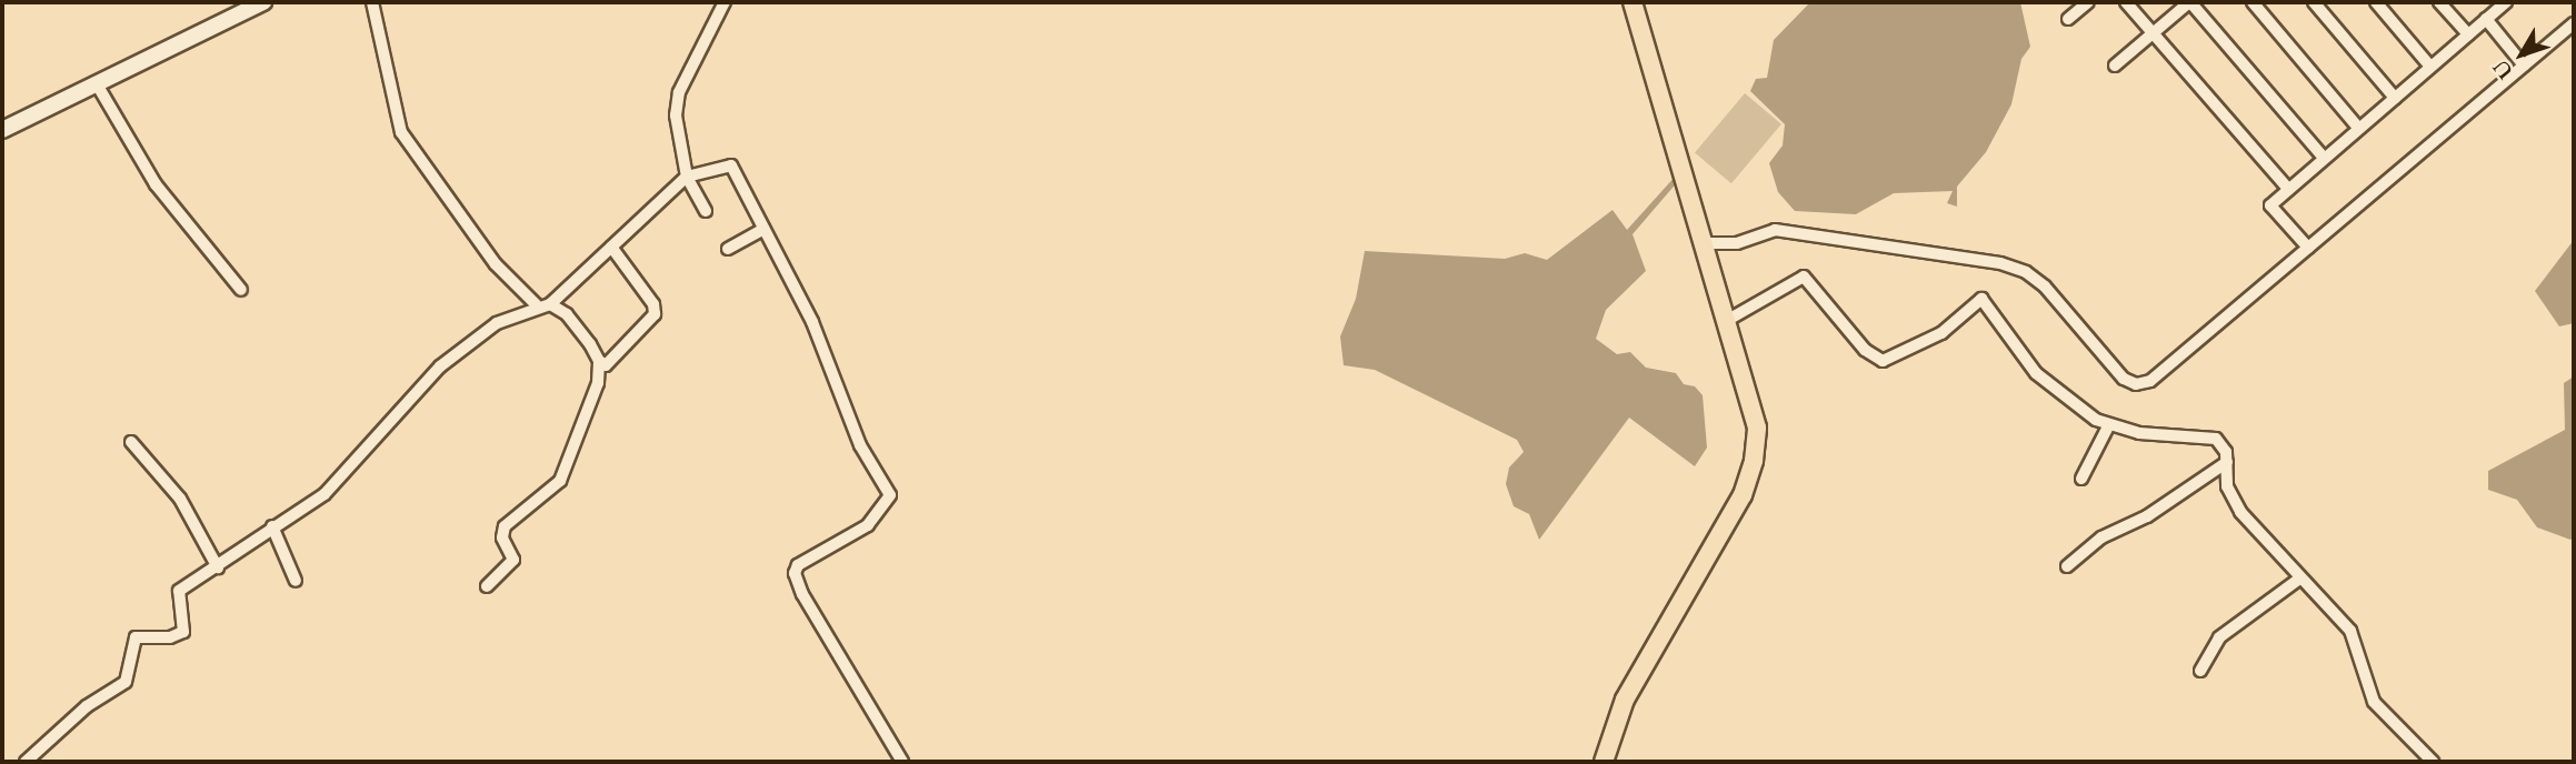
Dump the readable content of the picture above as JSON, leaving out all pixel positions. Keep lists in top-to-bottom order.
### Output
{
  "north": "bottom left"
}
